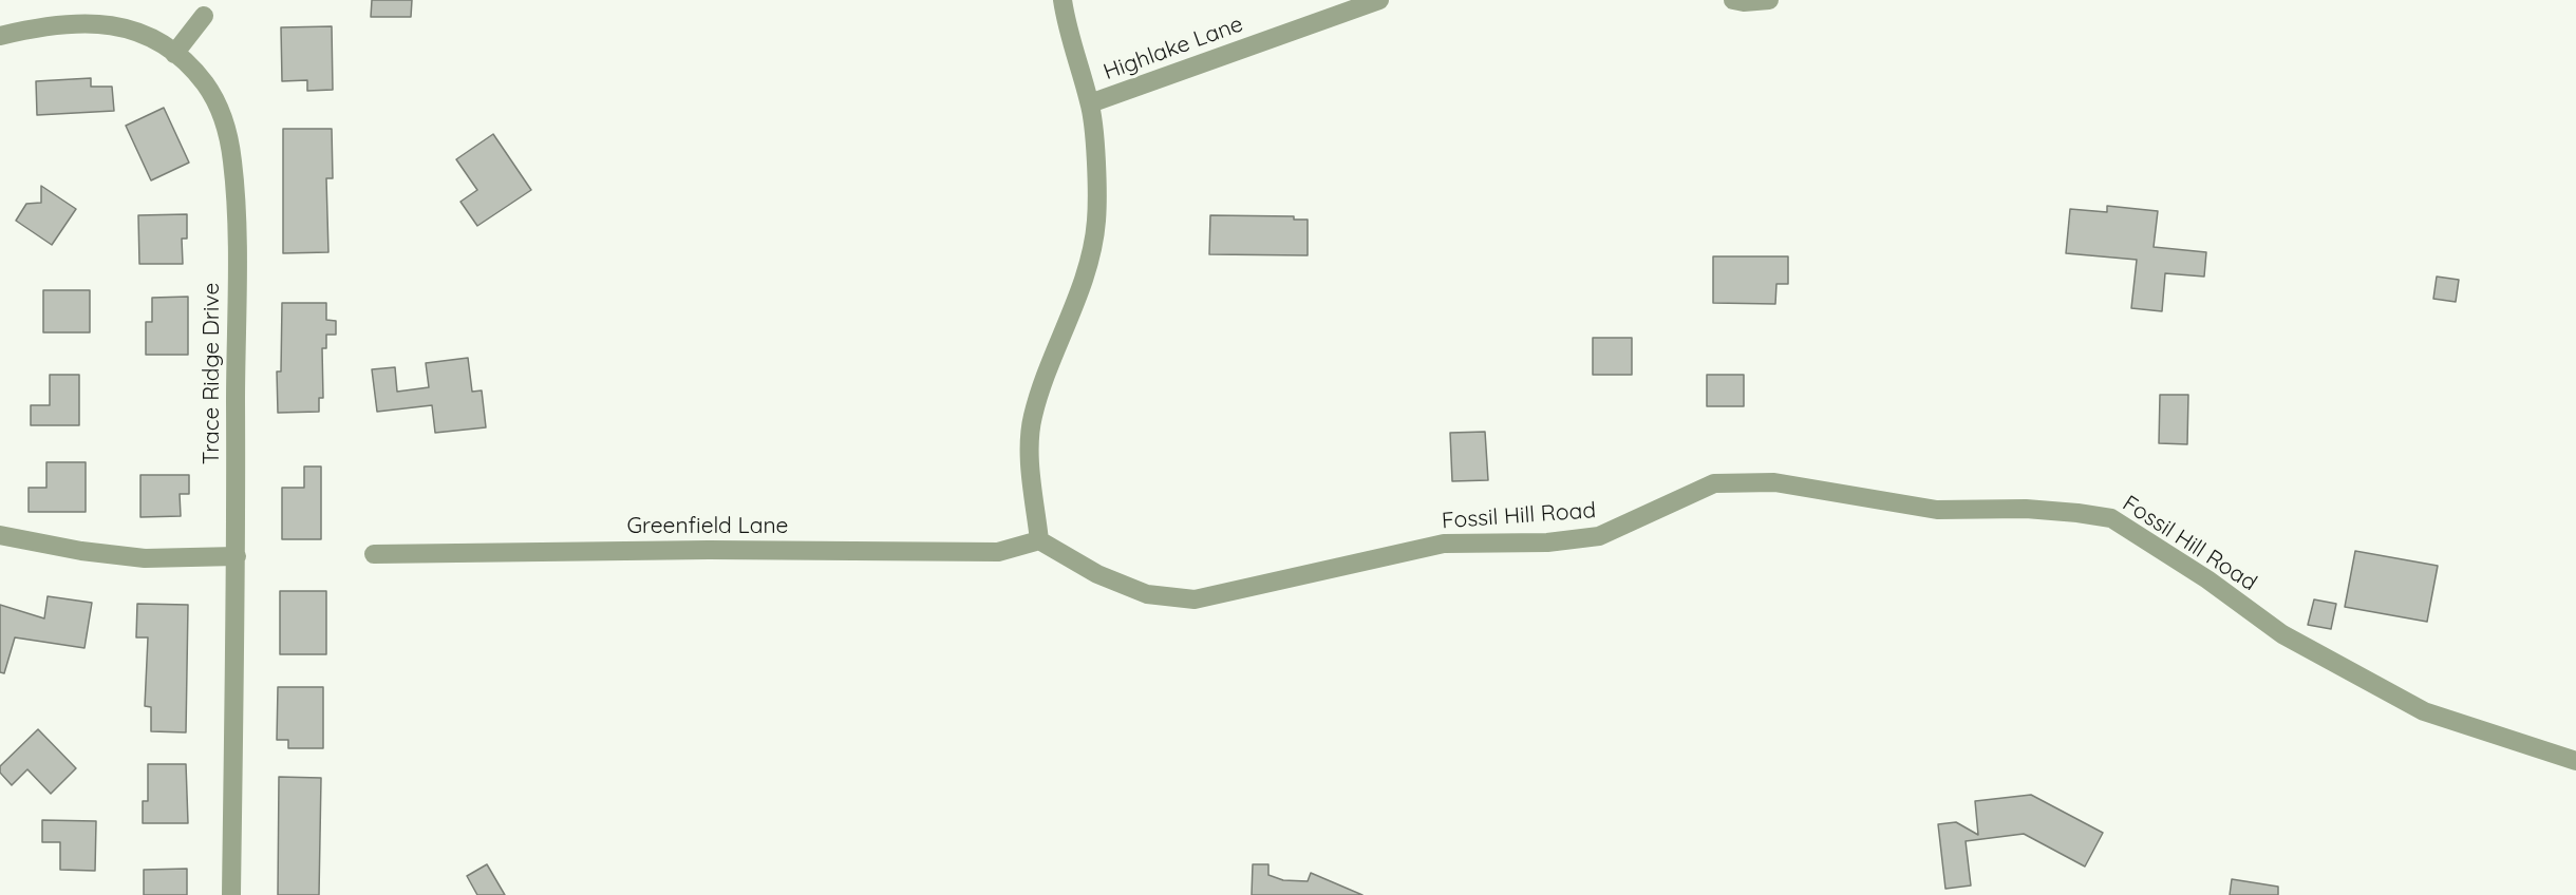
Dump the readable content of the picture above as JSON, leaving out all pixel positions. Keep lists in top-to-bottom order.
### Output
{
  "streets": {
    "street": [
      "Highlake Lane",
      "Trace Ridge Drive",
      "Fossil Hill Road",
      "Greenfield Lane"
    ]
  },
  "crossings": [
    ["Fossil Hill Road", "Greenfield Lane"]
  ]
}
